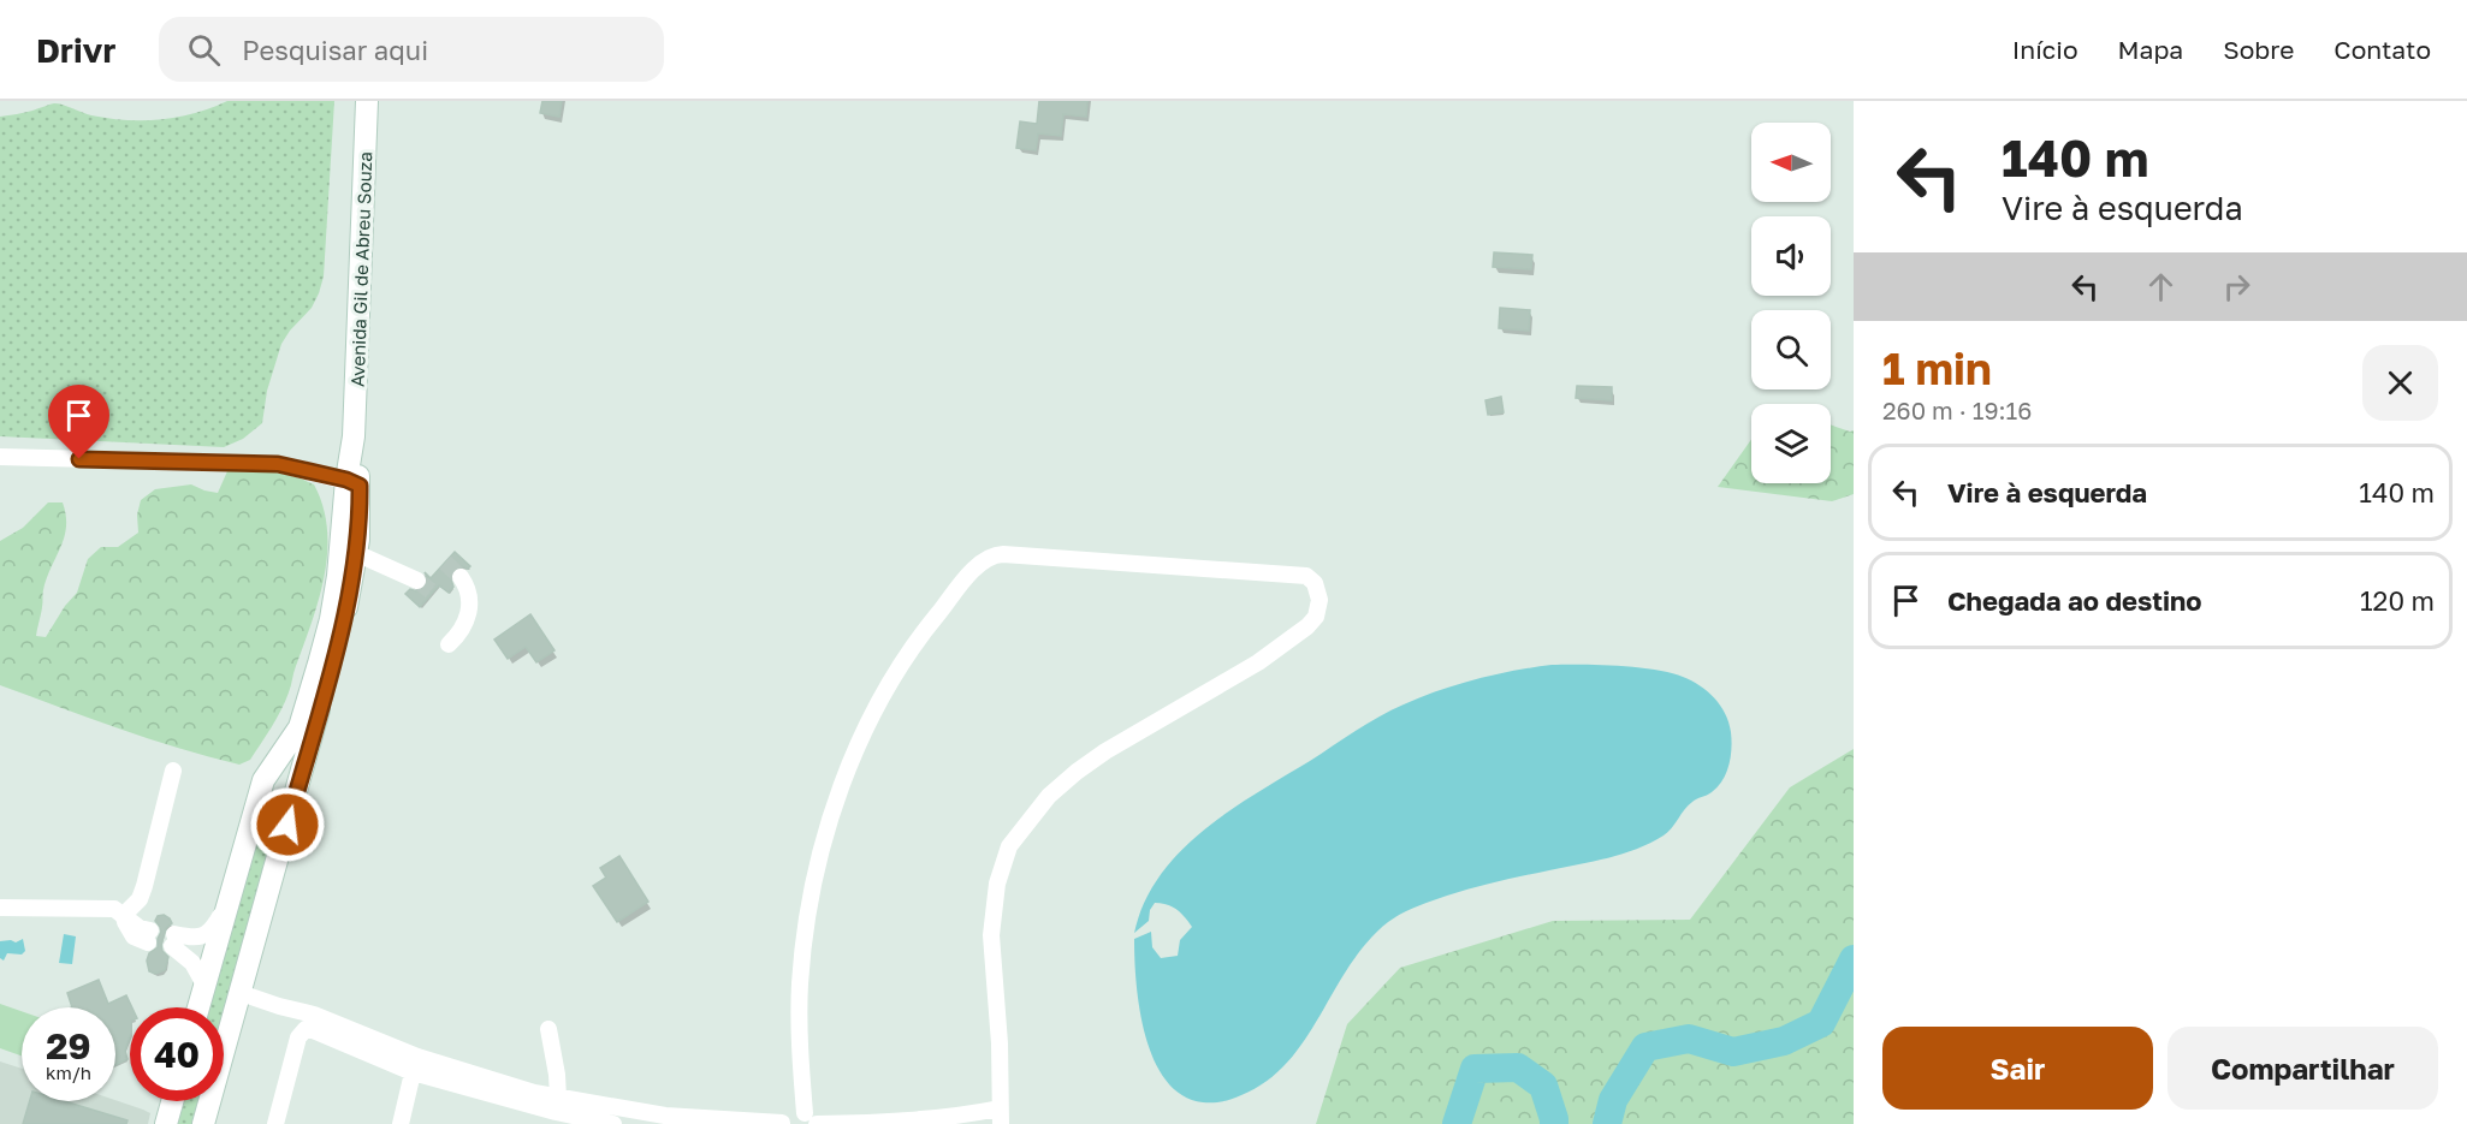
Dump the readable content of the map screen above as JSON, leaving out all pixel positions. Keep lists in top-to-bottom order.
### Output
{
  "streets": {
    "street": ["Avenida Gil de Abreu Souza"]
  },
  "north": "left",
  "page": {
    "header": "Drivr",
    "search": "Pesquisar aqui",
    "nav": [
      "Início",
      "Mapa",
      "Sobre",
      "Contato"
    ],
    "turn": ["140 m", "Vire à esquerda"],
    "heading": ["1 min", "260 m · 19:16"],
    "list": [
      {
        "name": "Vire à esquerda",
        "value": "140 m"
      },
      {
        "name": "Chegada ao destino",
        "value": "120 m"
      }
    ],
    "speed": "29 km/h",
    "limit": "40",
    "buttons": ["Sair", "Compartilhar"]
  }
}
